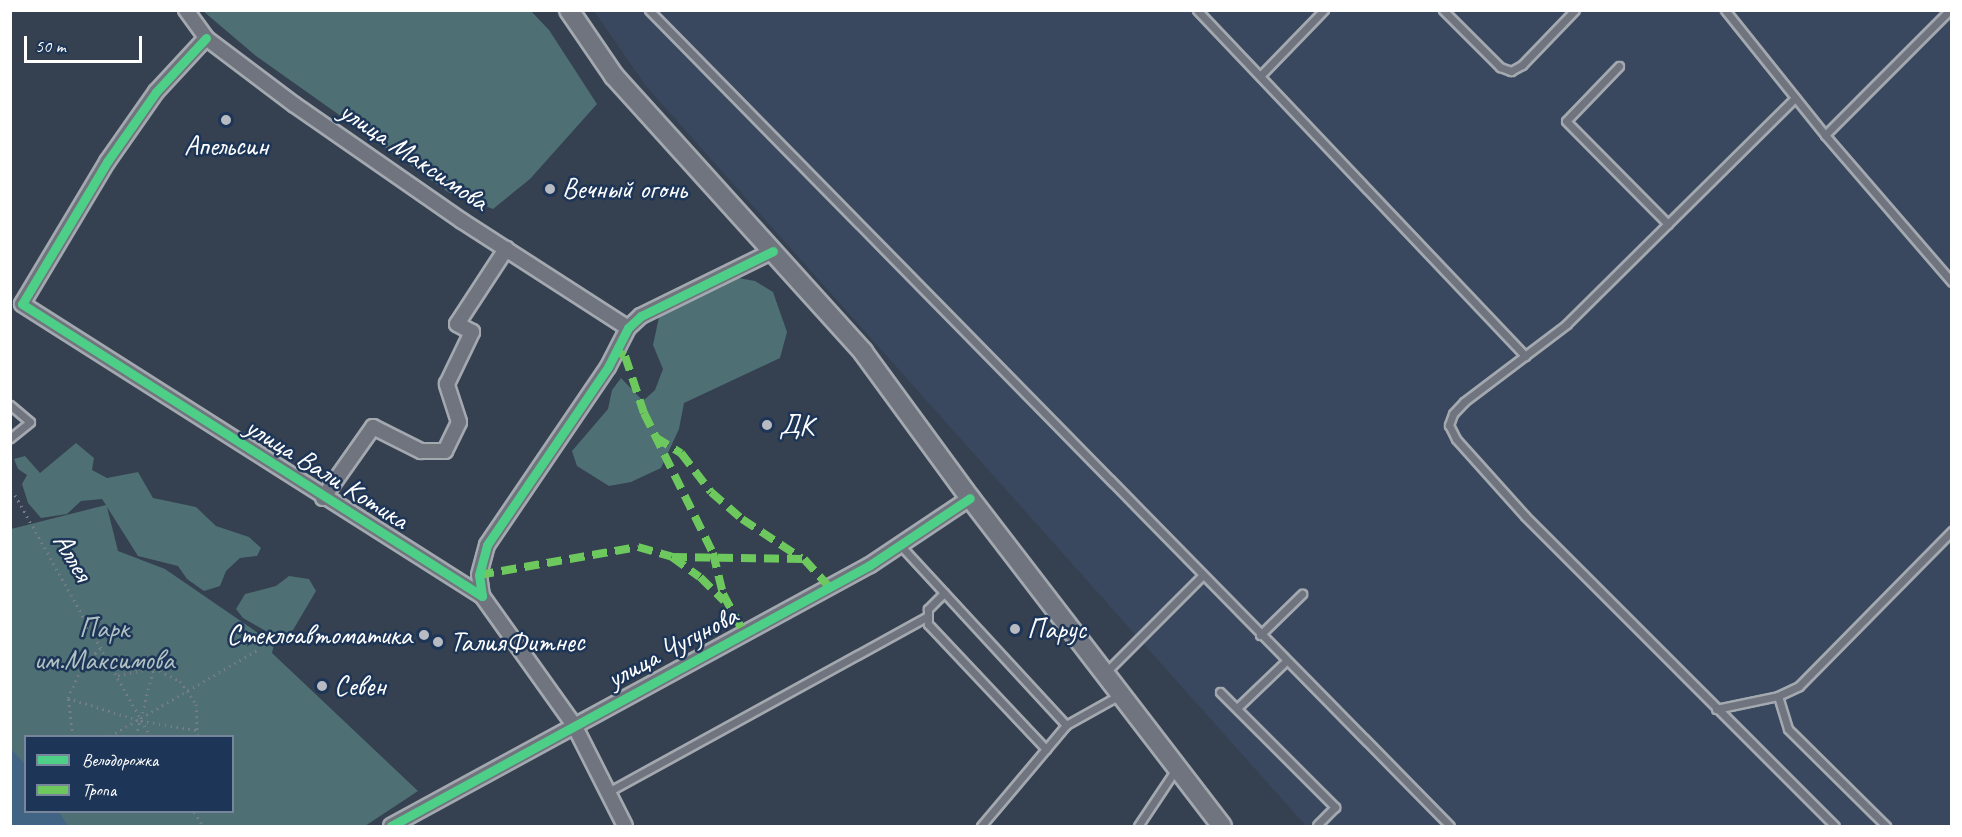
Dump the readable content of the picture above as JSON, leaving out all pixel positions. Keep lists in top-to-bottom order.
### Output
{
  "streets": {
    "street": ["улица Максимова", "улица Вали Котика", "улица Чугунова"],
    "path": ["Аллея"]
  },
  "crossings": [
    ["улица Максимова", "улица Вали Котика"]
  ],
  "parks": ["Парк им.Максимова"],
  "places": [
    "Апельсин",
    "Вечный огонь",
    "ДК",
    "Парус",
    "Стеклоавтоматика",
    "ТалияФитнес",
    "Севен"
  ],
  "legend": ["Велодорожка", "Тропа"],
  "scale_bar": "50 m"
}
